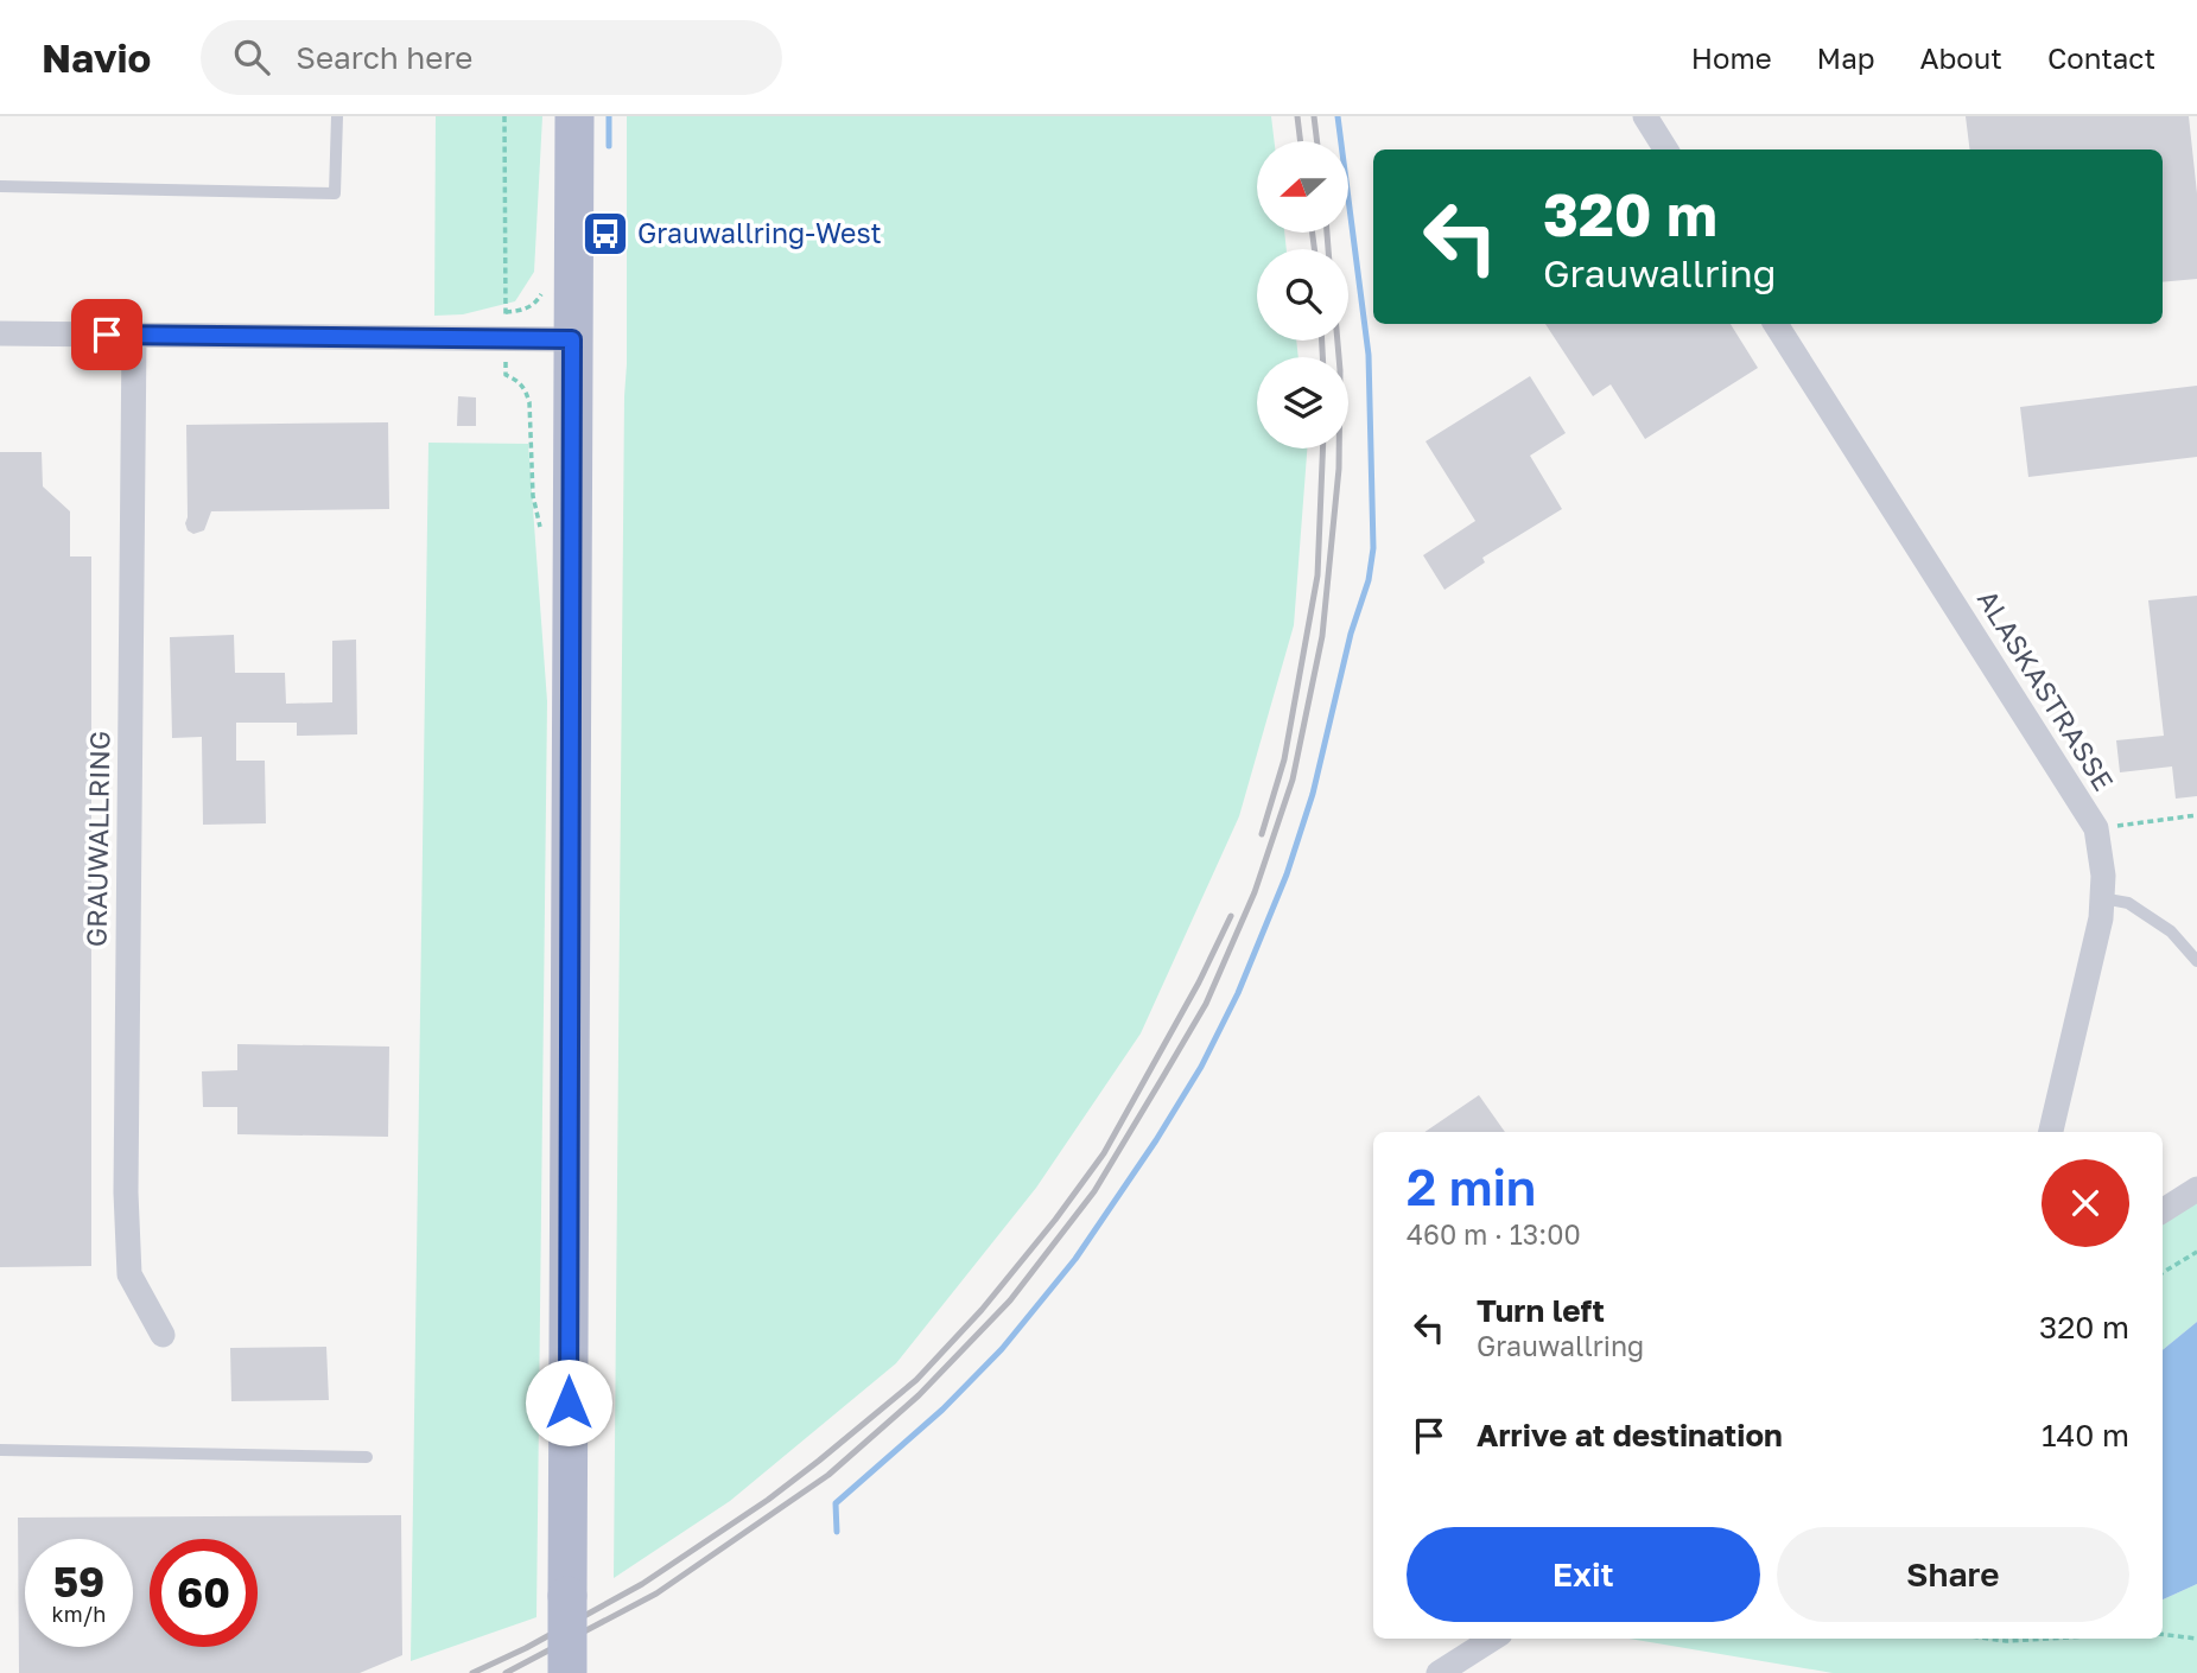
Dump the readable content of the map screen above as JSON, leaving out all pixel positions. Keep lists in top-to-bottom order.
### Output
{
  "streets": {
    "street": ["ALASKASTRASSE", "GRAUWALLRING"]
  },
  "places": {
    "bus stop": ["Grauwallring-West"]
  },
  "north": "left",
  "page": {
    "header": "Navio",
    "search": "Search here",
    "nav": [
      "Home",
      "Map",
      "About",
      "Contact"
    ],
    "turn": ["320 m", "Grauwallring"],
    "heading": ["2 min", "460 m · 13:00"],
    "list": [
      {
        "name": "Turn left",
        "note": "Grauwallring",
        "value": "320 m"
      },
      {
        "name": "Arrive at destination",
        "value": "140 m"
      }
    ],
    "buttons": ["Exit", "Share"],
    "speed": "59 km/h",
    "limit": "60"
  }
}
